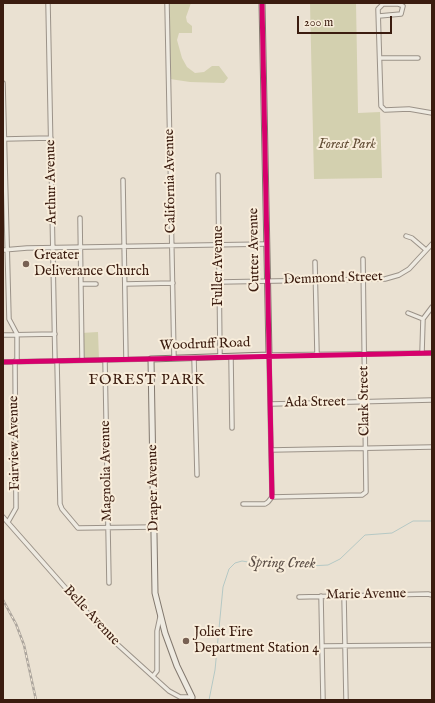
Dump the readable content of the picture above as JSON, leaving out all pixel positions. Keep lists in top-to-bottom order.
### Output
{
  "streets": {
    "street": [
      "California Avenue",
      "Arthur Avenue",
      "Cutter Avenue",
      "Fuller Avenue",
      "Demmond Street",
      "Woodruff Road",
      "Clark Street",
      "Ada Street",
      "Fairview Avenue",
      "Magnolia Avenue",
      "Draper Avenue",
      "Marie Avenue",
      "Belle Avenue"
    ]
  },
  "crossings": [
    ["California Avenue", "Woodruff Road"],
    ["Arthur Avenue", "Woodruff Road"],
    ["Arthur Avenue", "Magnolia Avenue"],
    ["Cutter Avenue", "Demmond Street"],
    ["Cutter Avenue", "Woodruff Road"],
    ["Cutter Avenue", "Clark Street"],
    ["Cutter Avenue", "Ada Street"],
    ["Fuller Avenue", "Demmond Street"],
    ["Fuller Avenue", "Woodruff Road"],
    ["Demmond Street", "Clark Street"],
    ["Woodruff Road", "Clark Street"],
    ["Woodruff Road", "Fairview Avenue"],
    ["Woodruff Road", "Magnolia Avenue"],
    ["Woodruff Road", "Draper Avenue"],
    ["Clark Street", "Ada Street"],
    ["Fairview Avenue", "Belle Avenue"],
    ["Draper Avenue", "Belle Avenue"]
  ],
  "districts": ["FOREST PARK"],
  "water": ["Spring Creek"],
  "parks": ["Forest Park"],
  "places": ["Greater Deliverance Church", "Joliet Fire Department Station 4"],
  "scale_bar": "200 m"
}
